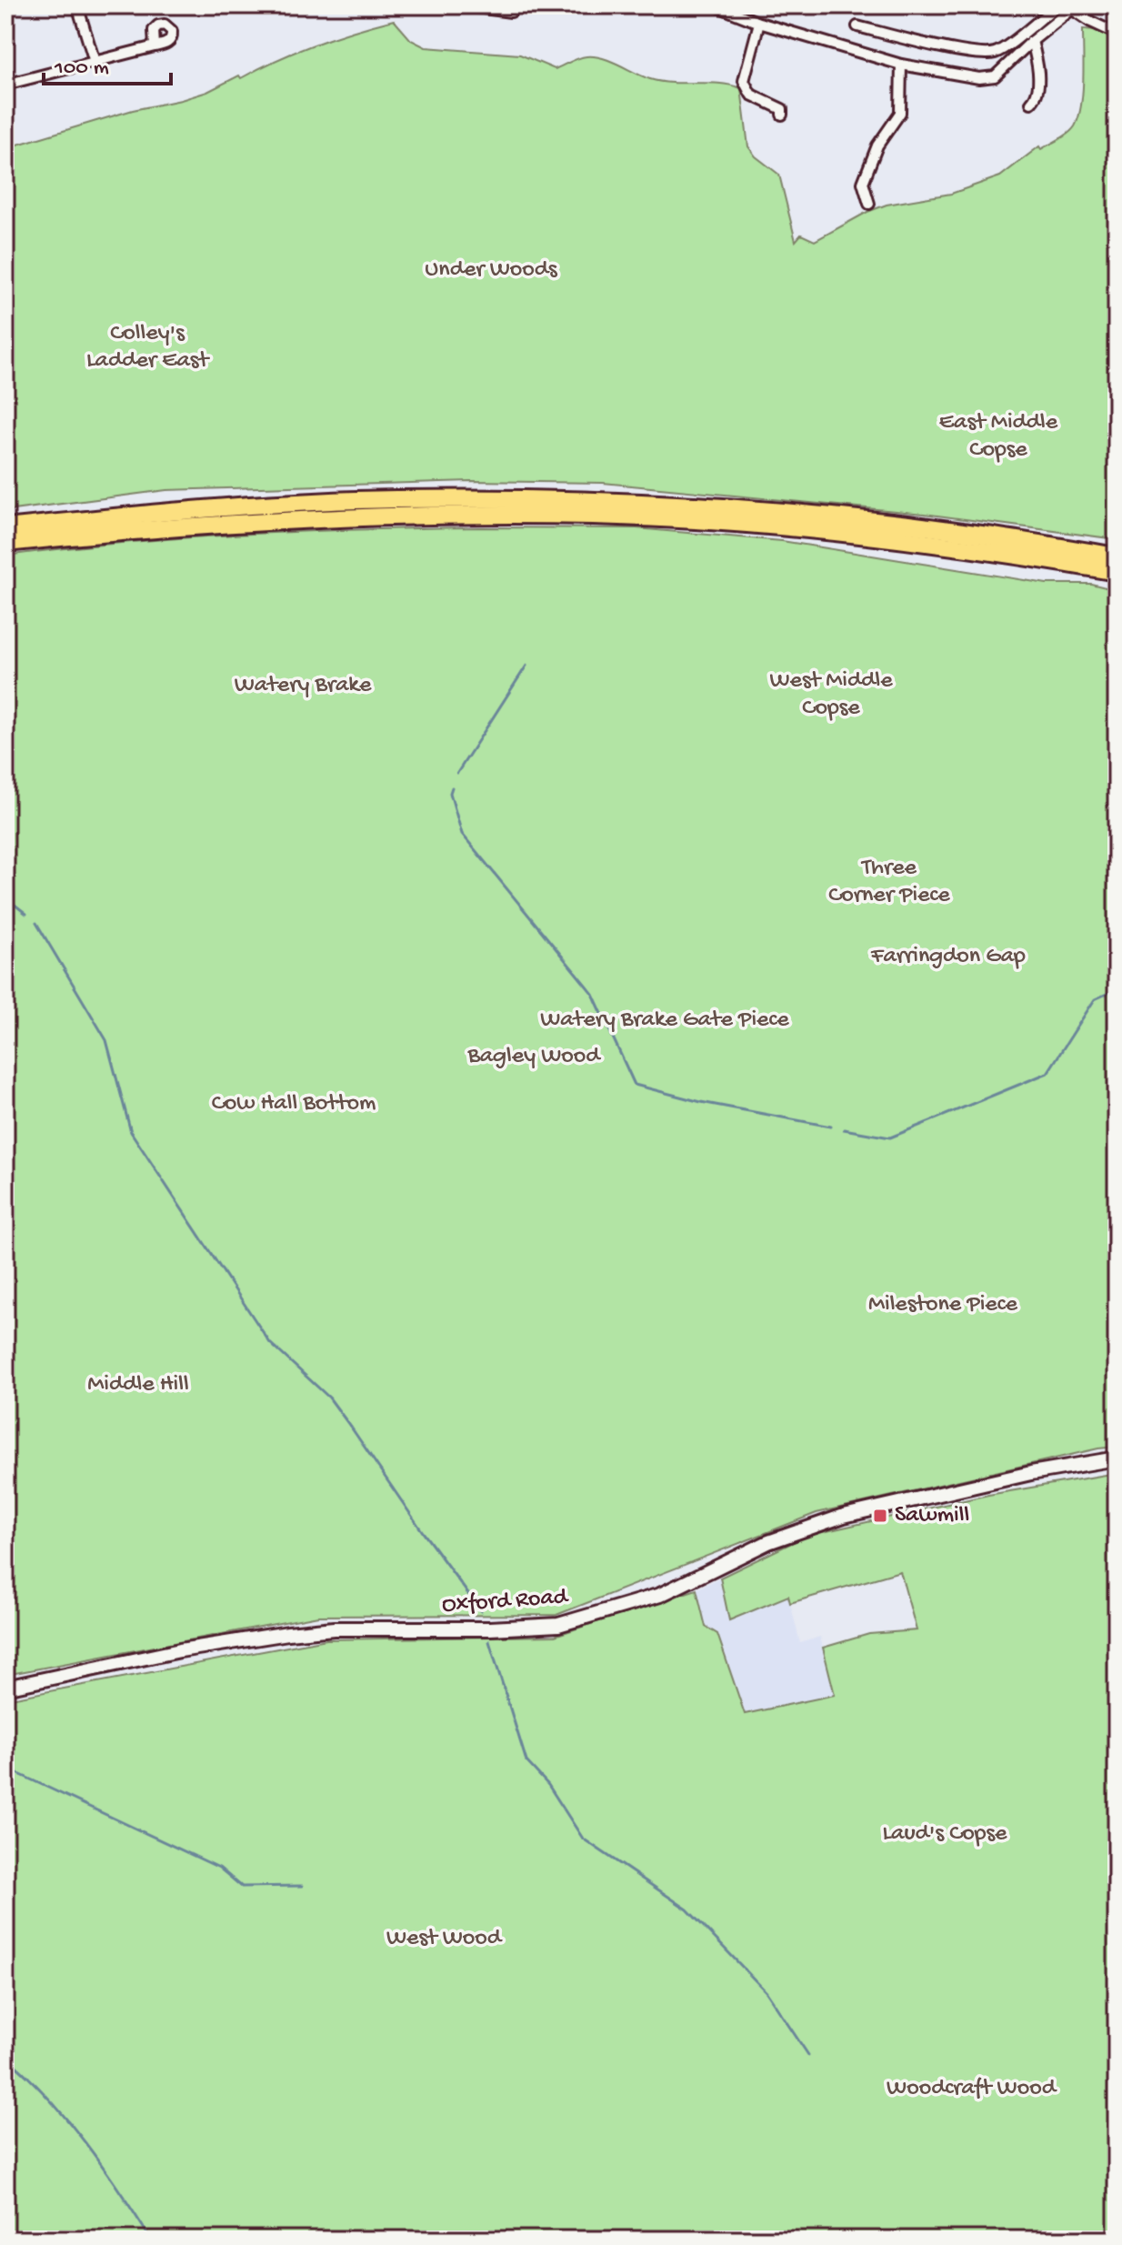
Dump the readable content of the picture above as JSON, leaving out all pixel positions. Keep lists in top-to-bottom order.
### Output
{
  "streets": {
    "street": ["Oxford Road"]
  },
  "parks": [
    "Under Woods",
    "Colley's Ladder East",
    "East Middle Copse",
    "West Middle Copse",
    "Watery Brake",
    "Three Corner Piece",
    "Farringdon Gap",
    "Watery Brake Gate Piece",
    "Bagley Wood",
    "Cow Hall Bottom",
    "Milestone Piece",
    "Middle Hill",
    "Laud's Copse",
    "West Wood",
    "Woodcraft Wood"
  ],
  "places": {
    "transit": ["Sawmill"]
  },
  "scale_bar": "100 m"
}
